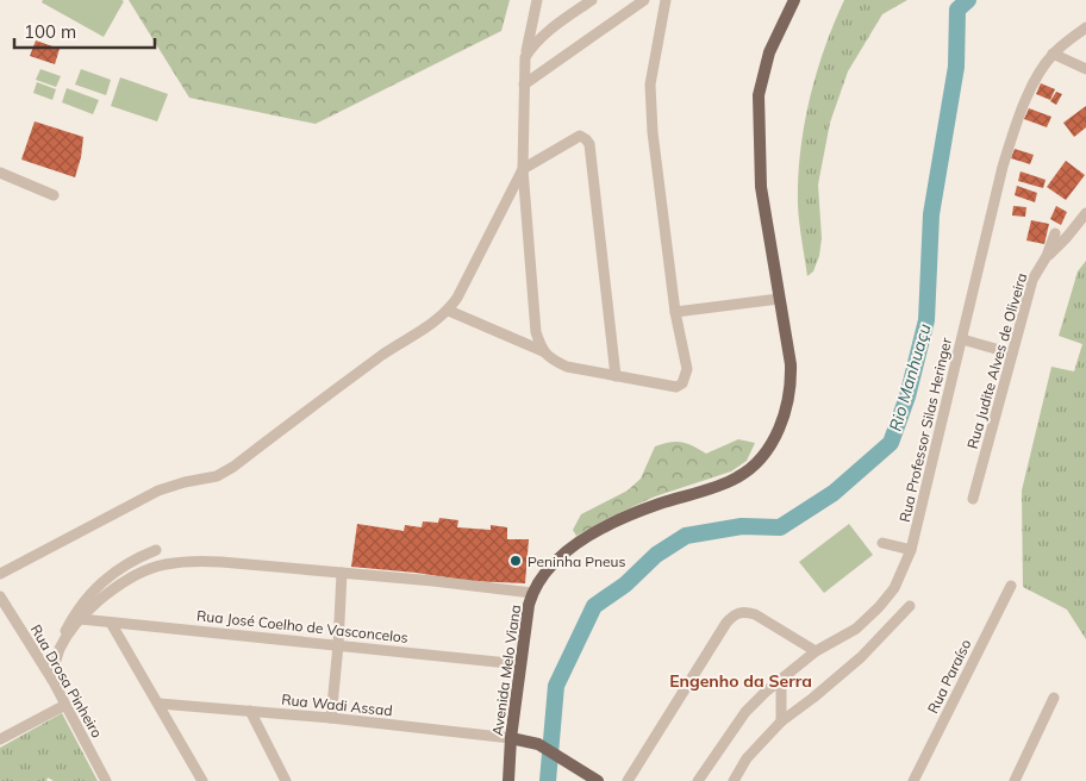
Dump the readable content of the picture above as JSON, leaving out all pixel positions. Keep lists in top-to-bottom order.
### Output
{
  "streets": {
    "main road": ["Avenida Melo Viana"],
    "street": [
      "Rua Judite Alves de Oliveira",
      "Rua Professor Silas Heringer",
      "Rua José Coelho de Vasconcelos",
      "Rua Paraíso",
      "Rua Drosa Pinheiro",
      "Rua Wadi Assad"
    ]
  },
  "crossings": [
    ["Rua José Coelho de Vasconcelos", "Avenida Melo Viana"],
    ["Avenida Melo Viana", "Rua Wadi Assad"]
  ],
  "districts": ["Engenho da Serra"],
  "water": ["Rio Manhuaçu"],
  "places": ["Peninha Pneus"],
  "scale_bar": "100 m"
}
